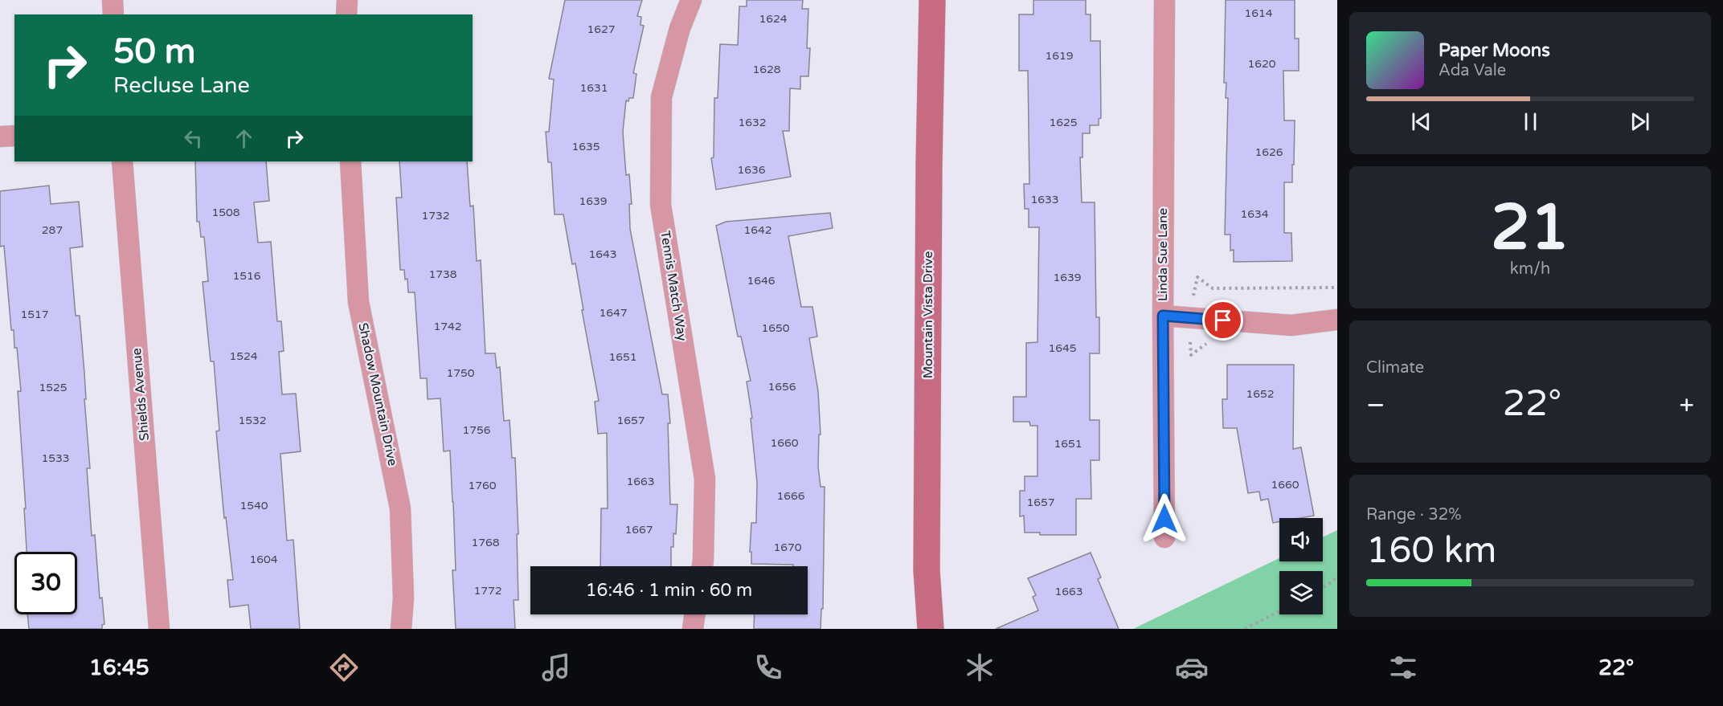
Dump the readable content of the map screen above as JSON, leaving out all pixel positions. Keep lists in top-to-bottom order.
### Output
{
  "streets": {
    "main road": ["Mountain Vista Drive"],
    "street": [
      "Linda Sue Lane",
      "Tennis Match Way",
      "Shields Avenue",
      "Shadow Mountain Drive"
    ]
  },
  "house_numbers": [
    "1614",
    "1624",
    "1627",
    "1619",
    "1620",
    "1628",
    "1631",
    "1632",
    "1625",
    "1635",
    "1626",
    "1636",
    "1633",
    "1639",
    "1508",
    "1634",
    "1732",
    "287",
    "1642",
    "1643",
    "1738",
    "1516",
    "1639",
    "1646",
    "1647",
    "1517",
    "1742",
    "1650",
    "1645",
    "1524",
    "1651",
    "1750",
    "1656",
    "1525",
    "1652",
    "1532",
    "1657",
    "1756",
    "1660",
    "1651",
    "1533",
    "1663",
    "1660",
    "1760",
    "1666",
    "1657",
    "1540",
    "1667",
    "1768",
    "1670",
    "1604",
    "1772",
    "1663"
  ],
  "page": {
    "turn": ["50 m", "Recluse Lane"],
    "song": ["Paper Moons", "Ada Vale"],
    "tile": [
      ["21", "km/h"],
      "Climate",
      ["Range · 32%", "160 km"]
    ],
    "heat": ["−", "22°", "+"],
    "limit": "30",
    "trip": "16:46 · 1 min · 60 m",
    "tabs": ["16:45", "22°"]
  }
}
